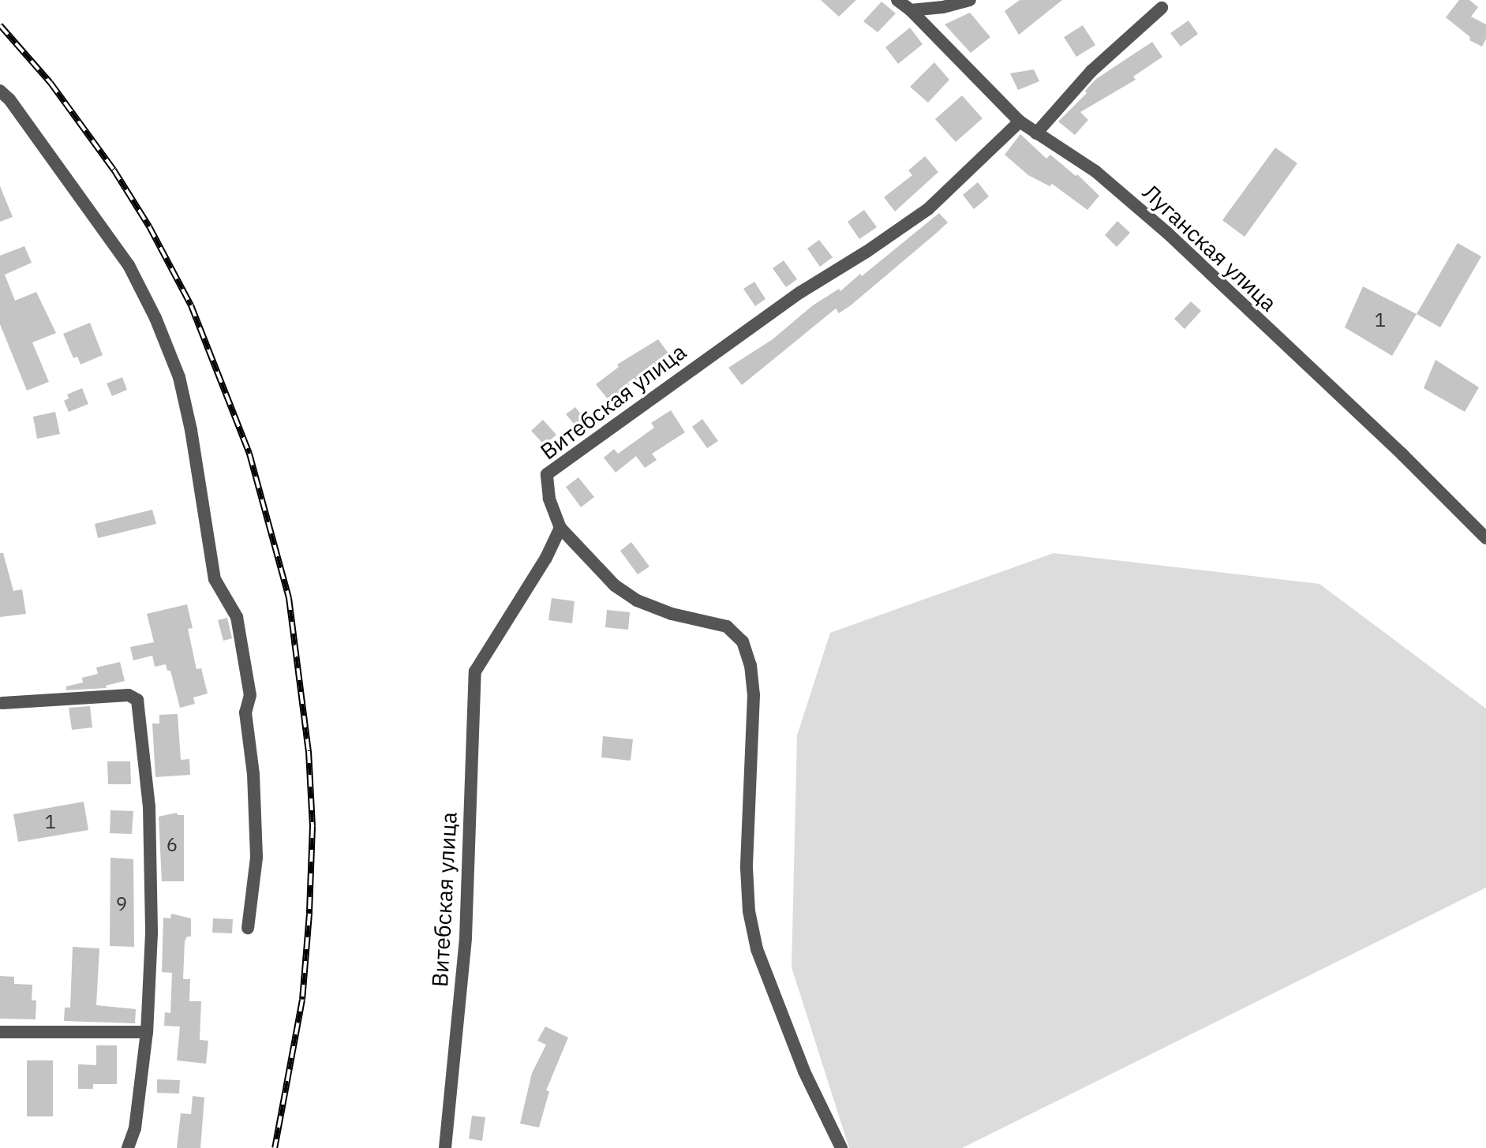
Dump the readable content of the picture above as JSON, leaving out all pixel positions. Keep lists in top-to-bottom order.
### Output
{
  "streets": {
    "street": ["Луганская улица", "Витебская улица"]
  },
  "crossings": [
    ["Луганская улица", "Витебская улица"]
  ],
  "house_numbers": [
    "1",
    "1",
    "6",
    "9"
  ]
}
